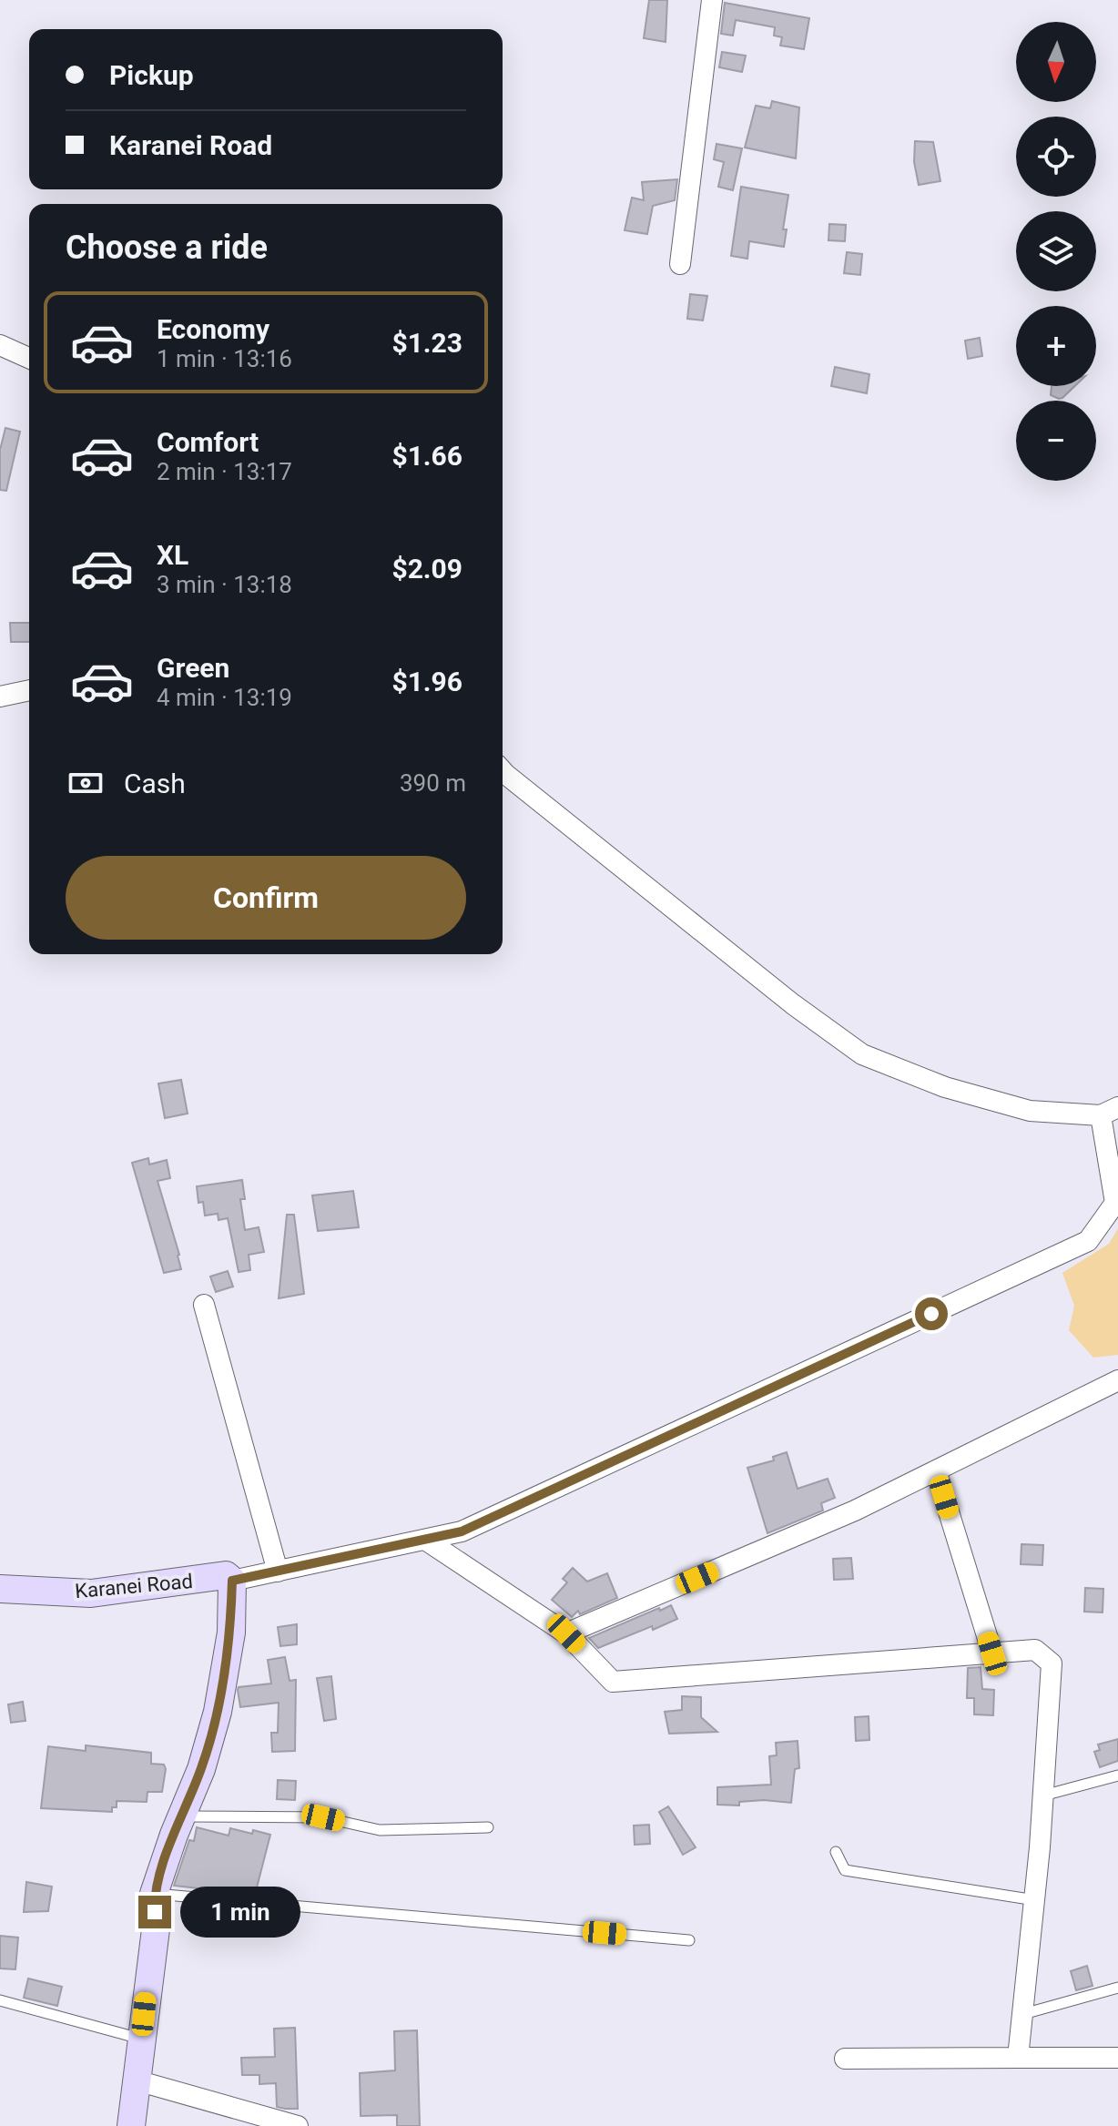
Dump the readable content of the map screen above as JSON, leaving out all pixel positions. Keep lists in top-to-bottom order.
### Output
{
  "streets": {
    "street": ["Karanei Road"]
  },
  "north": "bottom",
  "page": {
    "map_buttons": ["+", "−"],
    "banner": ["Pickup", "Karanei Road"],
    "heading": "Choose a ride",
    "list": [
      {
        "name": "Economy",
        "note": "1 min · 13:16",
        "value": "$1.23"
      },
      {
        "name": "Comfort",
        "note": "2 min · 13:17",
        "value": "$1.66"
      },
      {
        "name": "XL",
        "note": "3 min · 13:18",
        "value": "$2.09"
      },
      {
        "name": "Green",
        "note": "4 min · 13:19",
        "value": "$1.96"
      }
    ],
    "pay": ["Cash", "390 m"],
    "buttons": "Confirm",
    "bubble": "1 min"
  }
}
